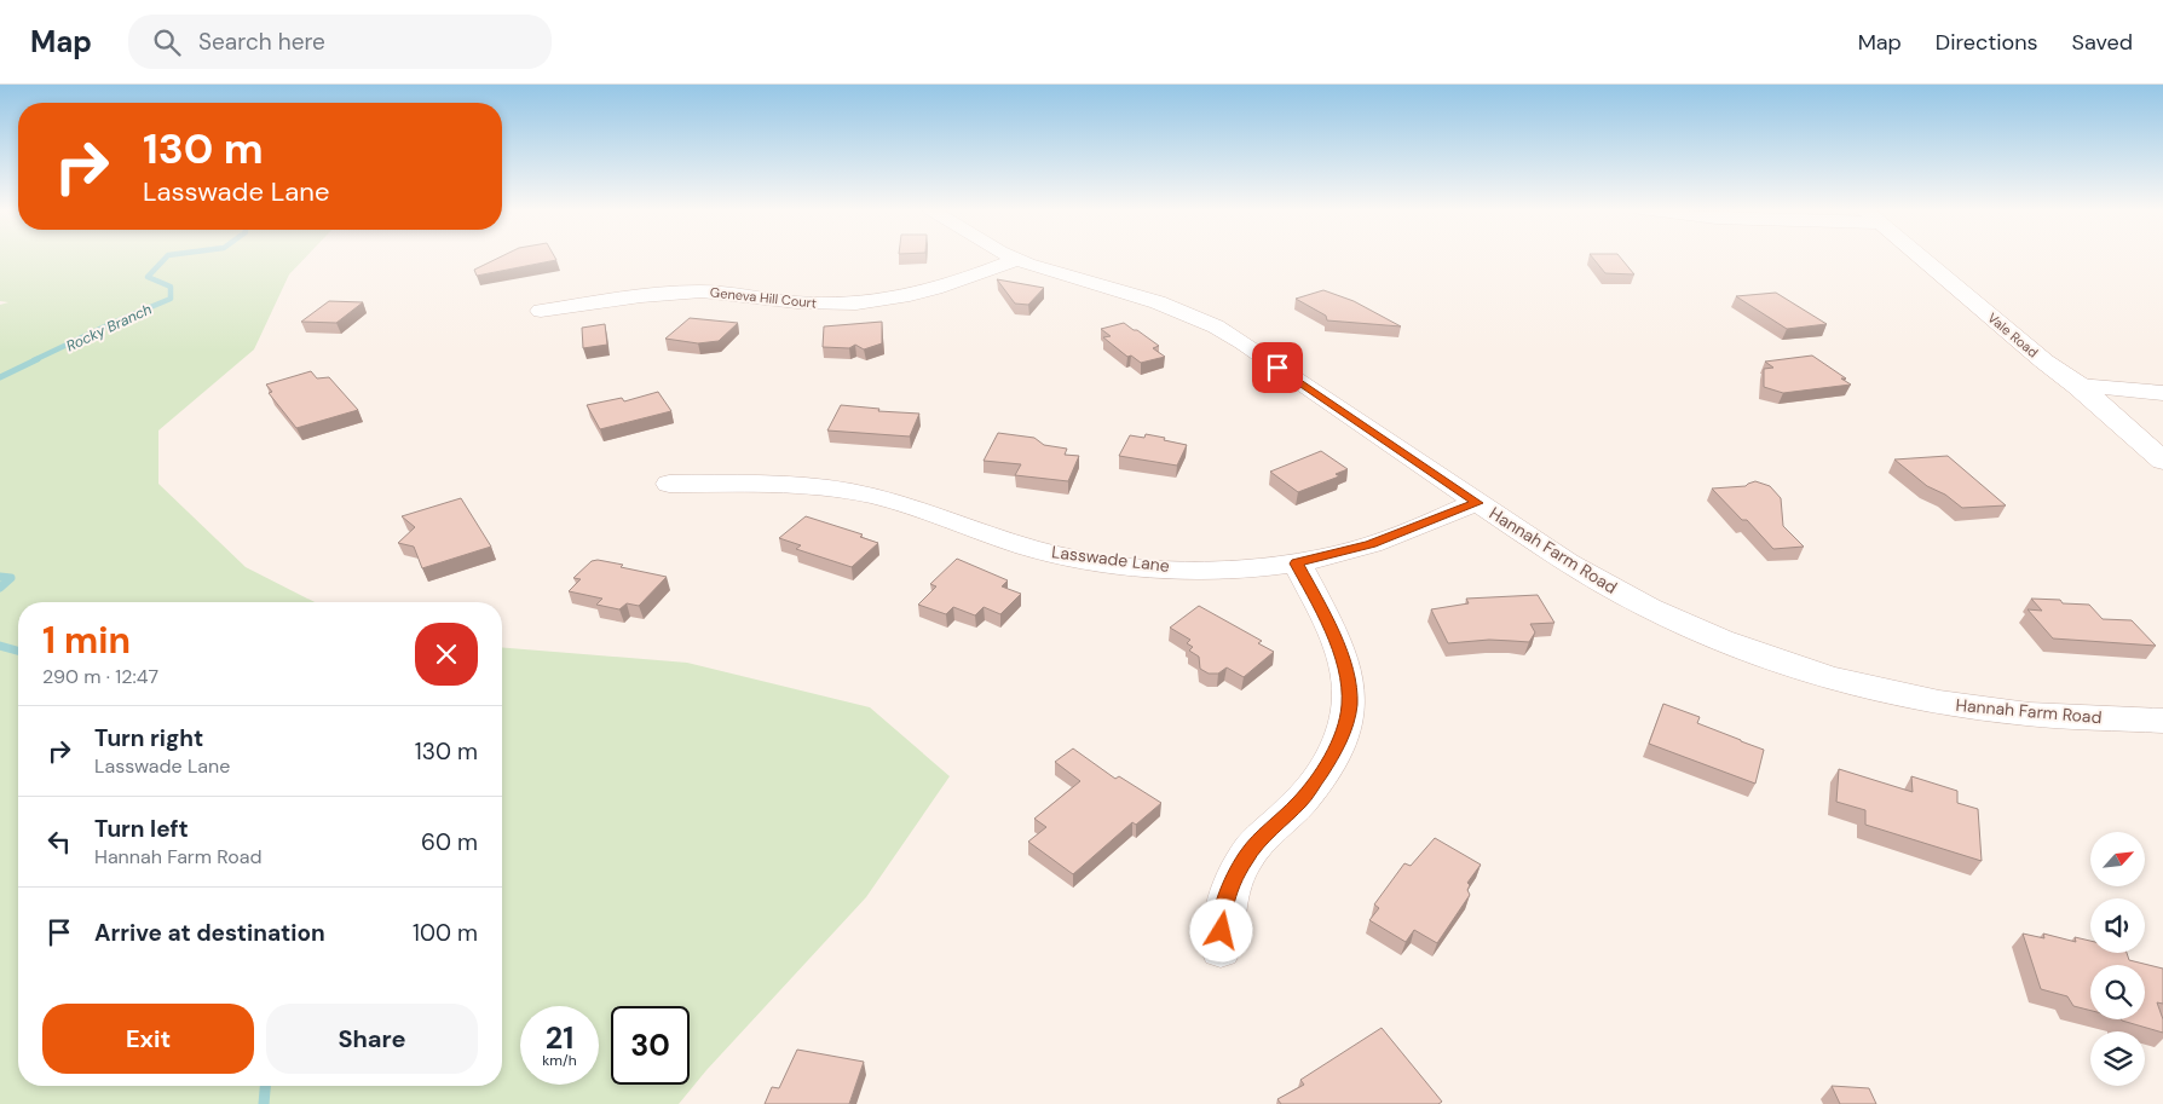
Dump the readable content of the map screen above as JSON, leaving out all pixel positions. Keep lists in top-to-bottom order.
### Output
{
  "streets": {
    "main road": ["Vale Road"],
    "street": ["Geneva Hill Court", "Hannah Farm Road", "Lasswade Lane"]
  },
  "crossings": [
    ["Geneva Hill Court", "Hannah Farm Road"],
    ["Hannah Farm Road", "Lasswade Lane"]
  ],
  "water": ["Rocky Branch"],
  "north": "top right",
  "page": {
    "header": "Map",
    "search": "Search here",
    "nav": ["Map", "Directions", "Saved"],
    "turn": ["130 m", "Lasswade Lane"],
    "heading": ["1 min", "290 m · 12:47"],
    "list": [
      {
        "name": "Turn right",
        "note": "Lasswade Lane",
        "value": "130 m"
      },
      {
        "name": "Turn left",
        "note": "Hannah Farm Road",
        "value": "60 m"
      },
      {
        "name": "Arrive at destination",
        "value": "100 m"
      }
    ],
    "buttons": ["Exit", "Share"],
    "speed": "21 km/h",
    "limit": "30"
  }
}
